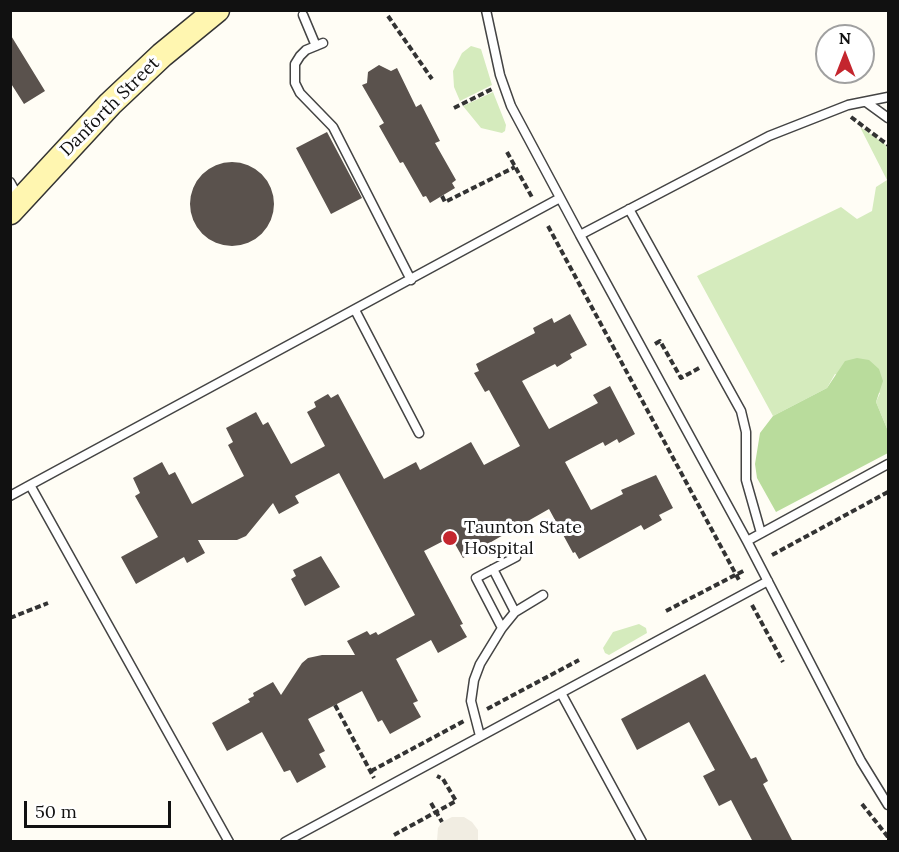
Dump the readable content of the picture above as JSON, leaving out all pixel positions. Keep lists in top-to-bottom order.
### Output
{
  "streets": {
    "street": ["Danforth Street"]
  },
  "places": ["Taunton State Hospital"],
  "scale_bar": "50 m",
  "north": "top"
}
